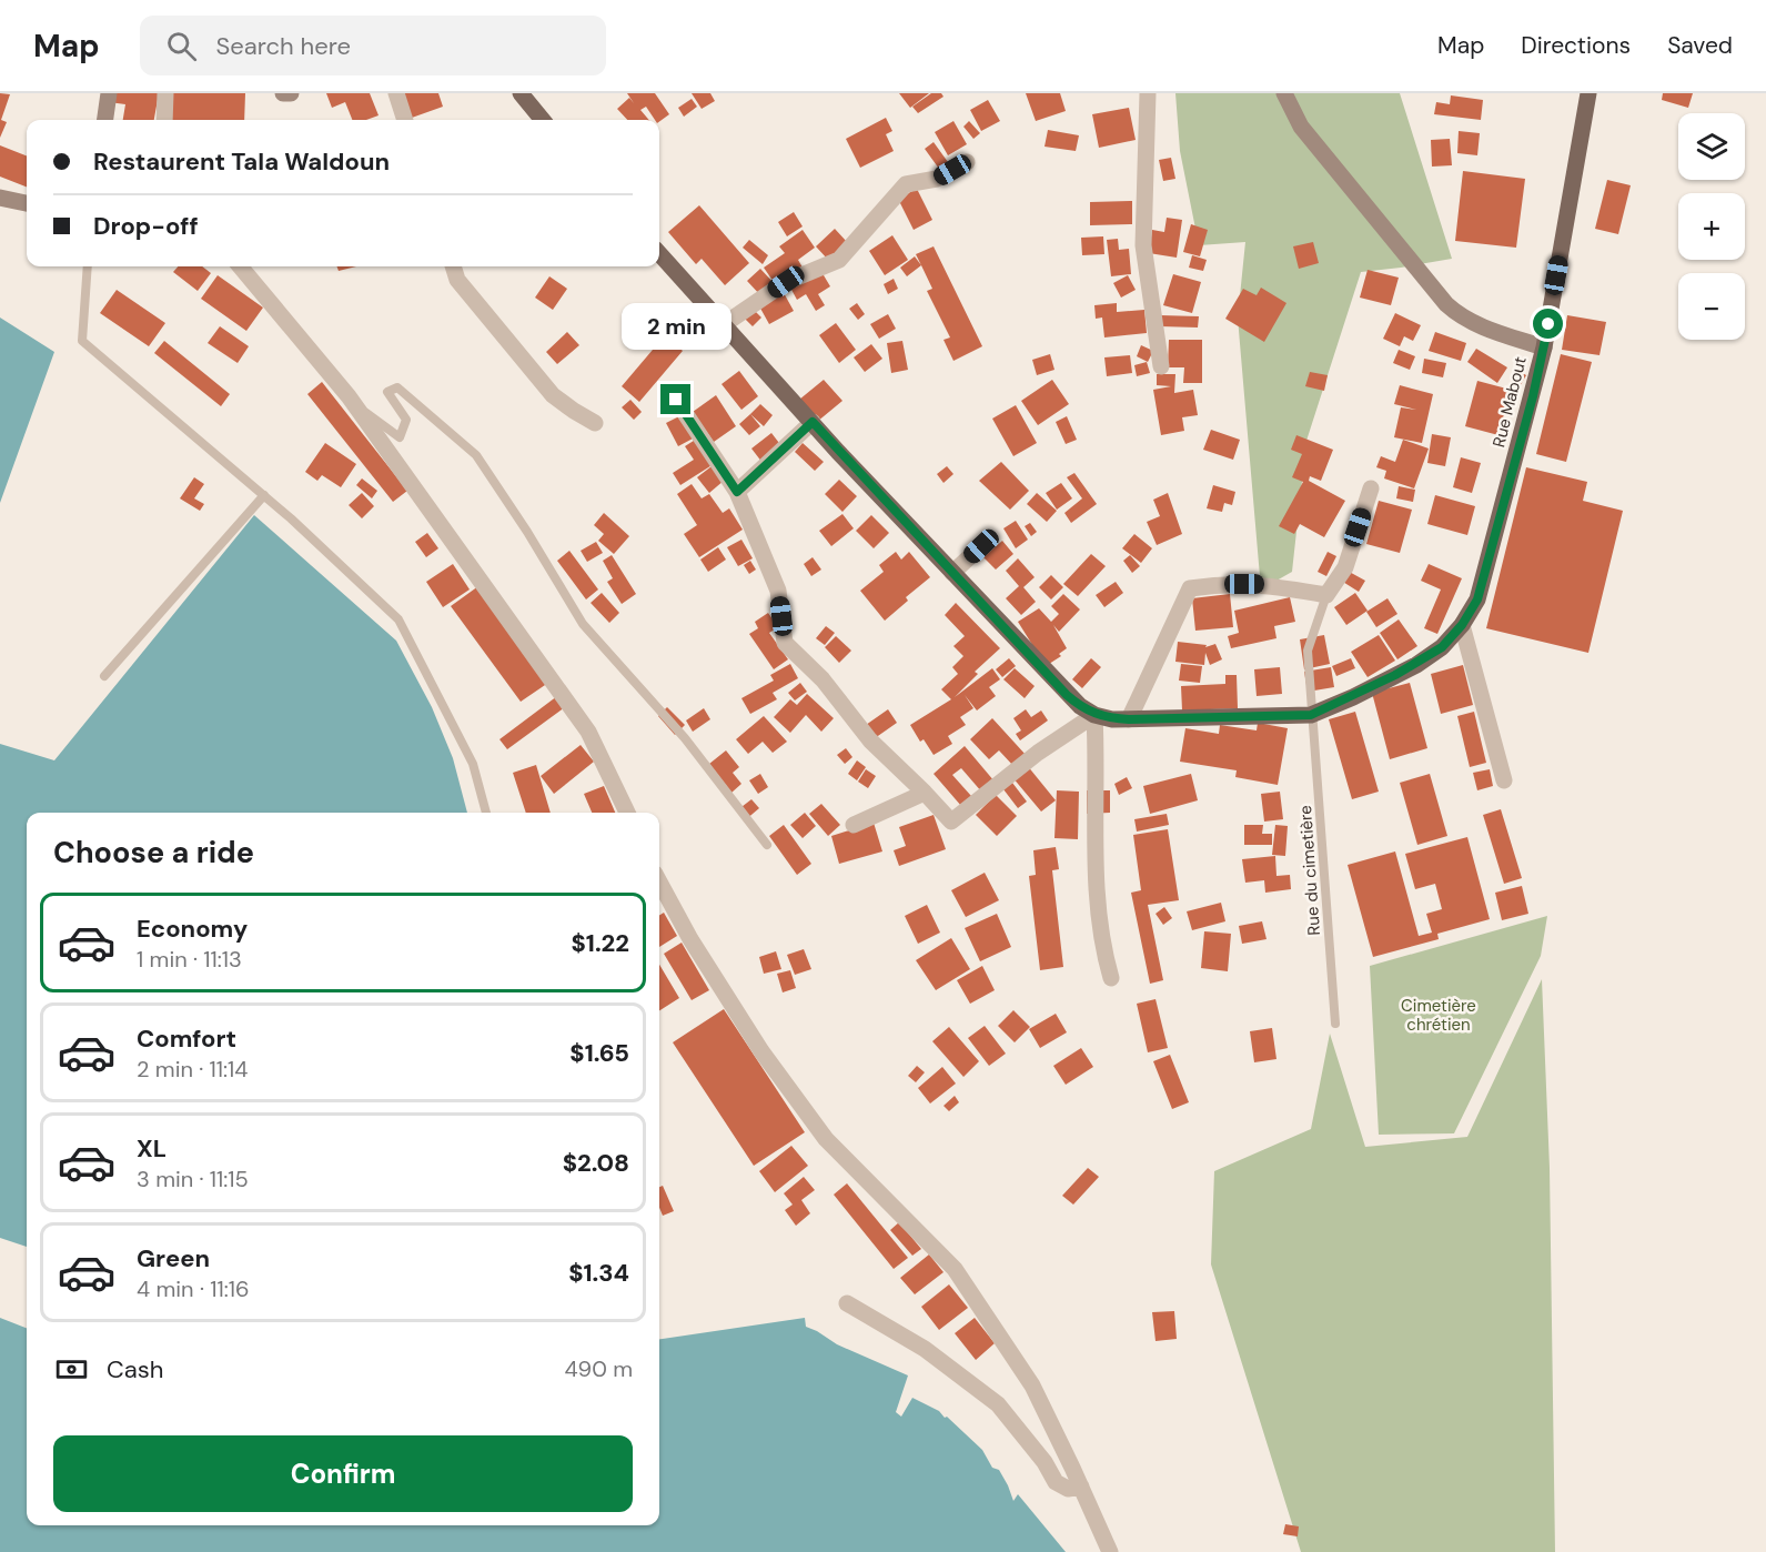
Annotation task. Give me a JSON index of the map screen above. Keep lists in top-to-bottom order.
{
  "streets": {
    "main road": ["Rue Mabout"],
    "lane": ["Rue du cimetière"]
  },
  "crossings": [
    ["Rue Mabout", "Rue du cimetière"]
  ],
  "parks": ["Cimetière chrétien"],
  "page": {
    "header": "Map",
    "search": "Search here",
    "nav": ["Map", "Directions", "Saved"],
    "map_buttons": ["+", "−"],
    "banner": ["Restaurent Tala Waldoun", "Drop-off"],
    "bubble": "2 min",
    "heading": "Choose a ride",
    "list": [
      {
        "name": "Economy",
        "note": "1 min · 11:13",
        "value": "$1.22"
      },
      {
        "name": "Comfort",
        "note": "2 min · 11:14",
        "value": "$1.65"
      },
      {
        "name": "XL",
        "note": "3 min · 11:15",
        "value": "$2.08"
      },
      {
        "name": "Green",
        "note": "4 min · 11:16",
        "value": "$1.34"
      }
    ],
    "pay": ["Cash", "490 m"],
    "buttons": "Confirm"
  }
}
